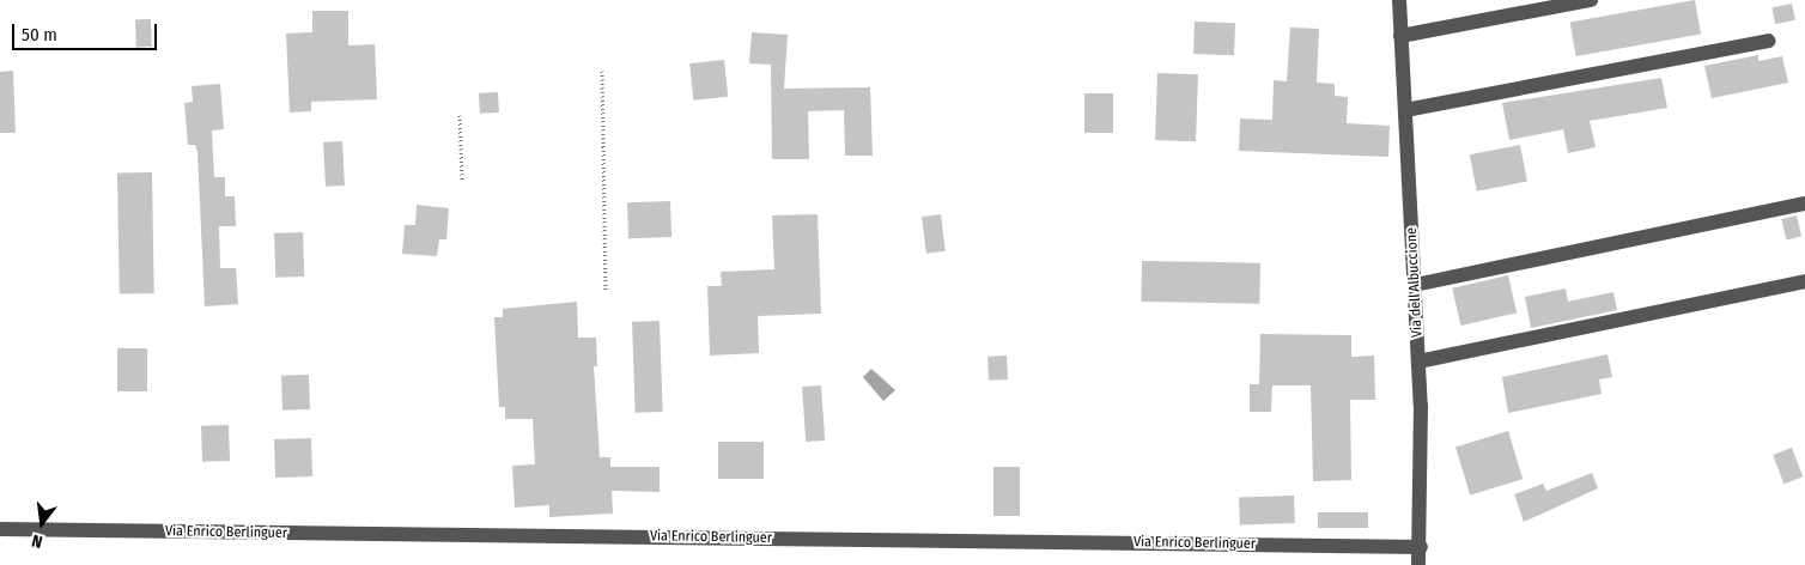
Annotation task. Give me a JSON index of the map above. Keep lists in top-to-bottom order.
{
  "streets": {
    "street": ["Via dell'Albuccione", "Via Enrico Berlinguer"]
  },
  "crossings": [
    ["Via dell'Albuccione", "Via Enrico Berlinguer"]
  ],
  "scale_bar": "50 m",
  "north": "bottom"
}
